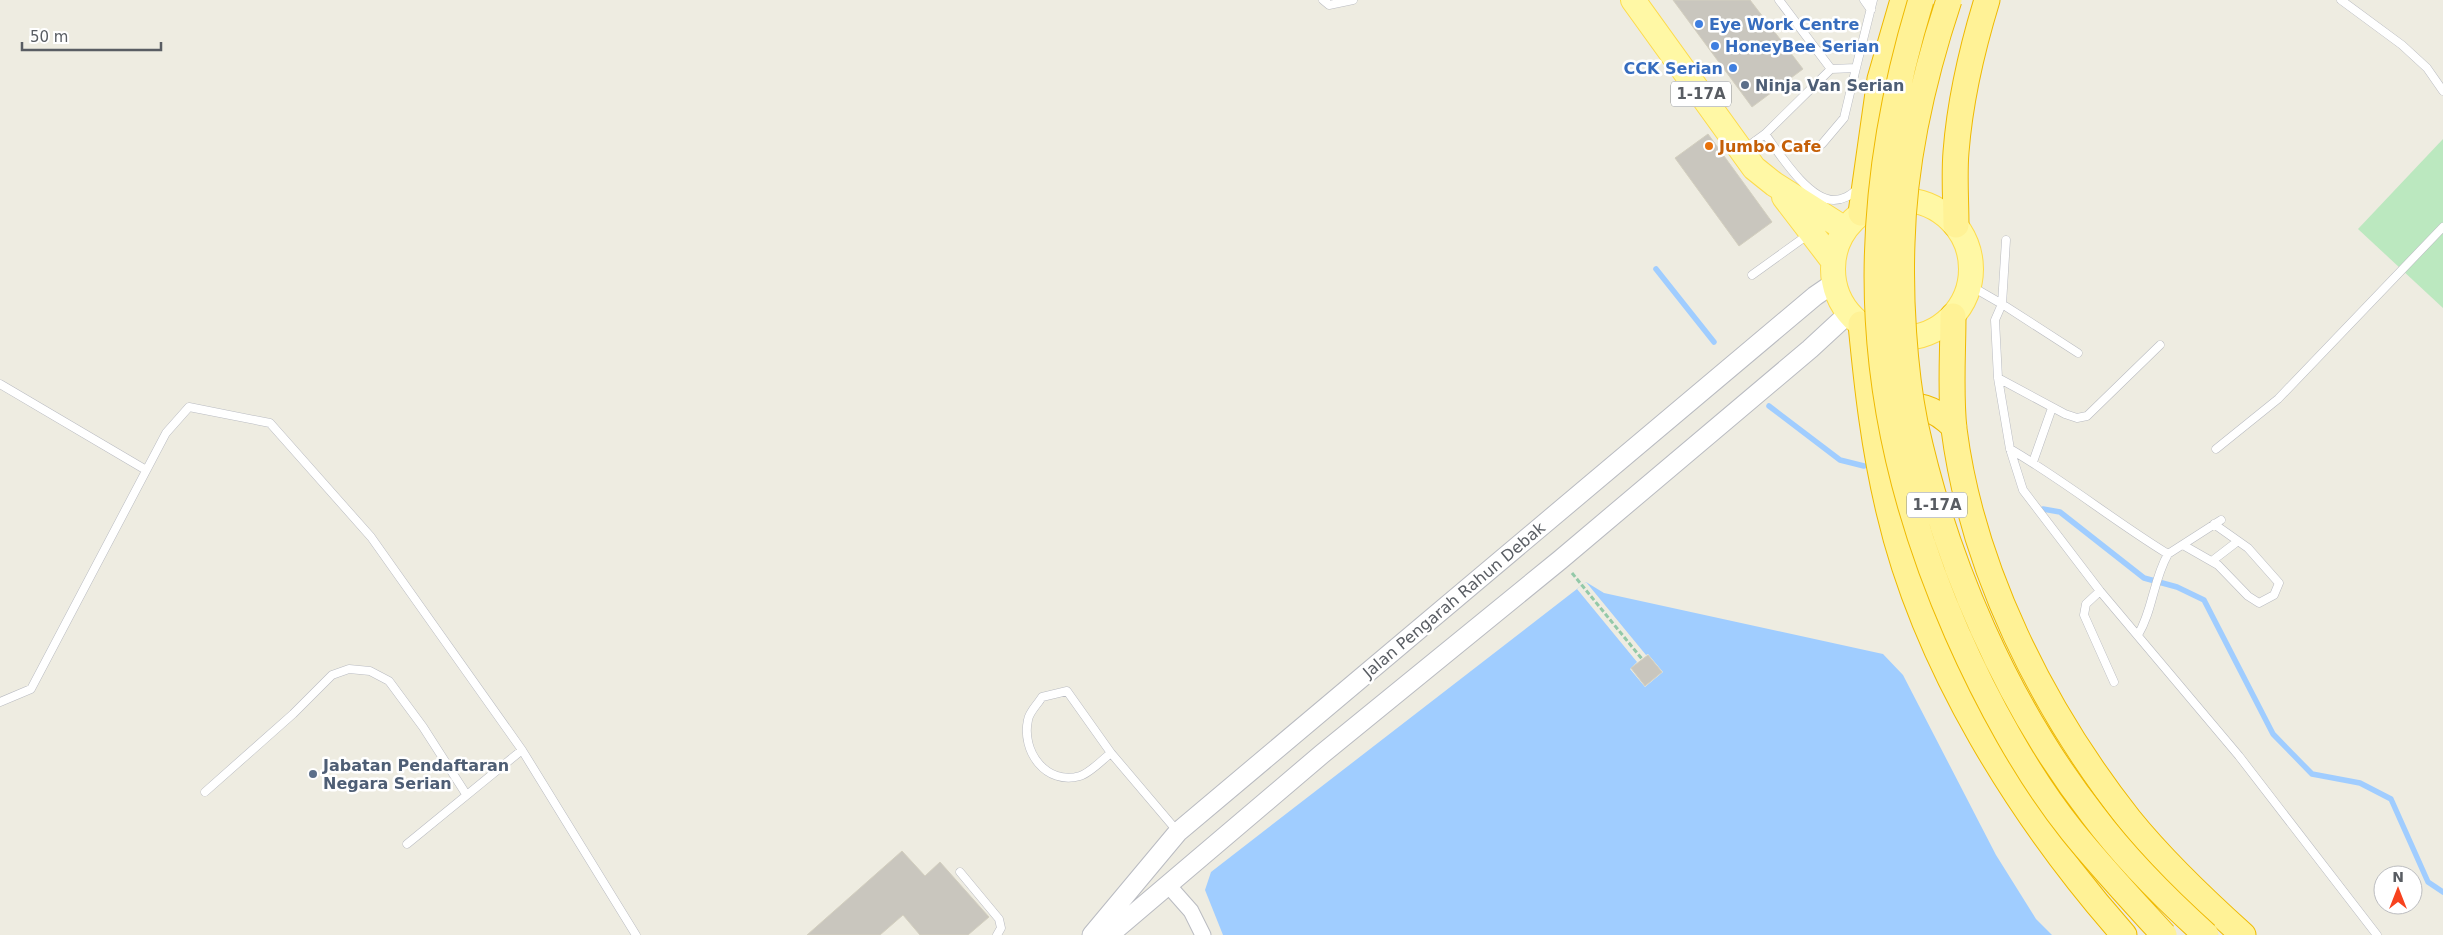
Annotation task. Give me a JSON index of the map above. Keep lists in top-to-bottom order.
{
  "streets": {
    "highway": ["1-17A"],
    "street": ["Jalan Pengarah Rahun Debak"]
  },
  "crossings": [
    ["1-17A", "Jalan Pengarah Rahun Debak"]
  ],
  "places": [
    "Eye Work Centre",
    "HoneyBee Serian",
    "CCK Serian",
    "Ninja Van Serian",
    "Jumbo Cafe",
    "Jabatan Pendaftaran Negara Serian"
  ],
  "scale_bar": "50 m",
  "north": "top"
}
